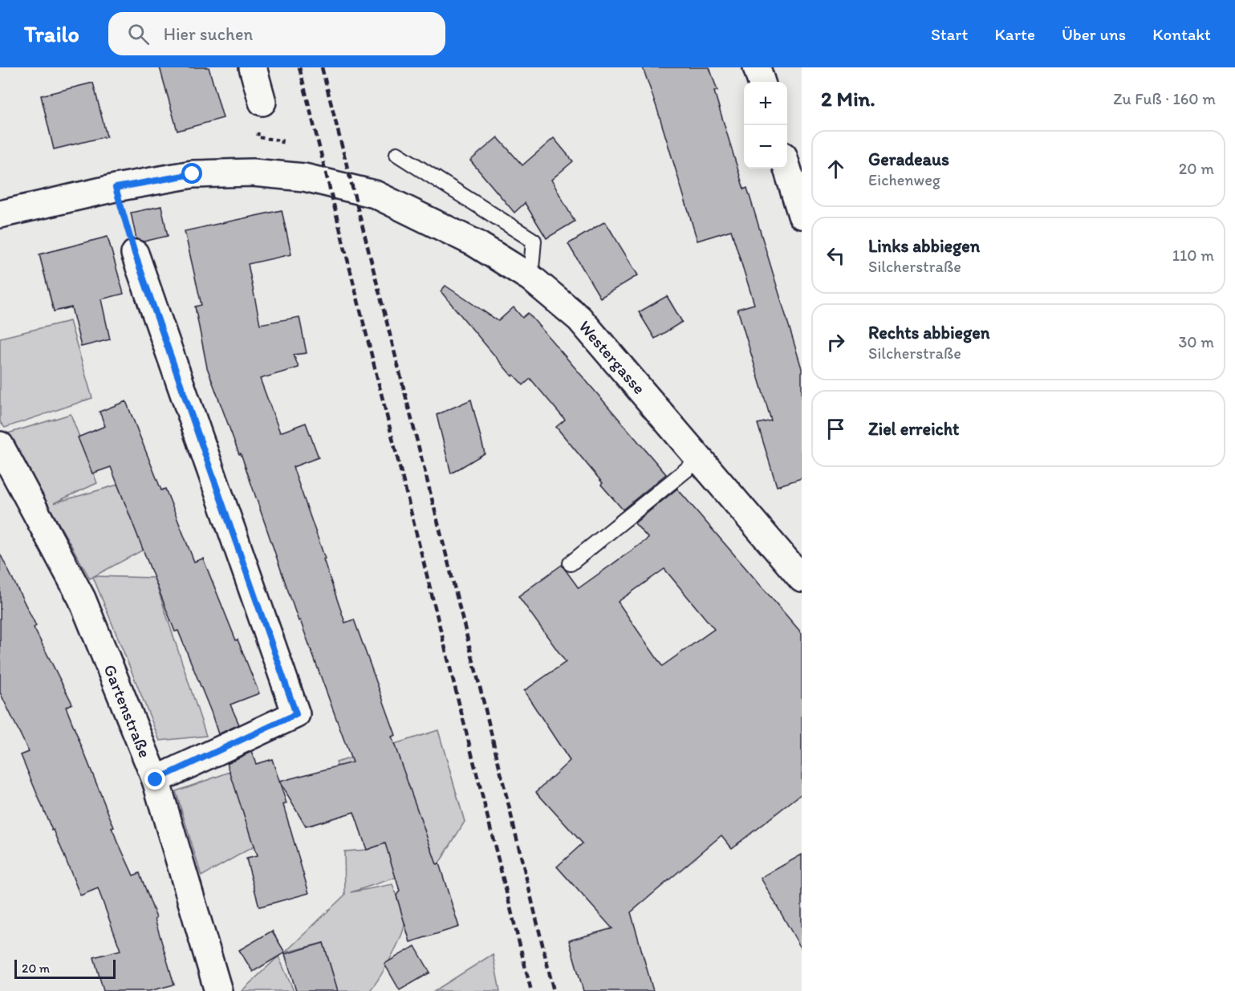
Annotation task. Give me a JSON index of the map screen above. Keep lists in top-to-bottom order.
{
  "streets": {
    "street": ["Westergasse", "Gartenstraße"]
  },
  "scale_bar": "20 m",
  "page": {
    "header": "Trailo",
    "search": "Hier suchen",
    "nav": [
      "Start",
      "Karte",
      "Über uns",
      "Kontakt"
    ],
    "heading": ["2 Min.", "Zu Fuß · 160 m"],
    "map_buttons": ["+", "−"],
    "list": [
      ["Geradeaus", "Eichenweg", "20 m"],
      ["Links abbiegen", "Silcherstraße", "110 m"],
      ["Rechts abbiegen", "Silcherstraße", "30 m"],
      "Ziel erreicht"
    ],
    "scale": "20 m"
  }
}
